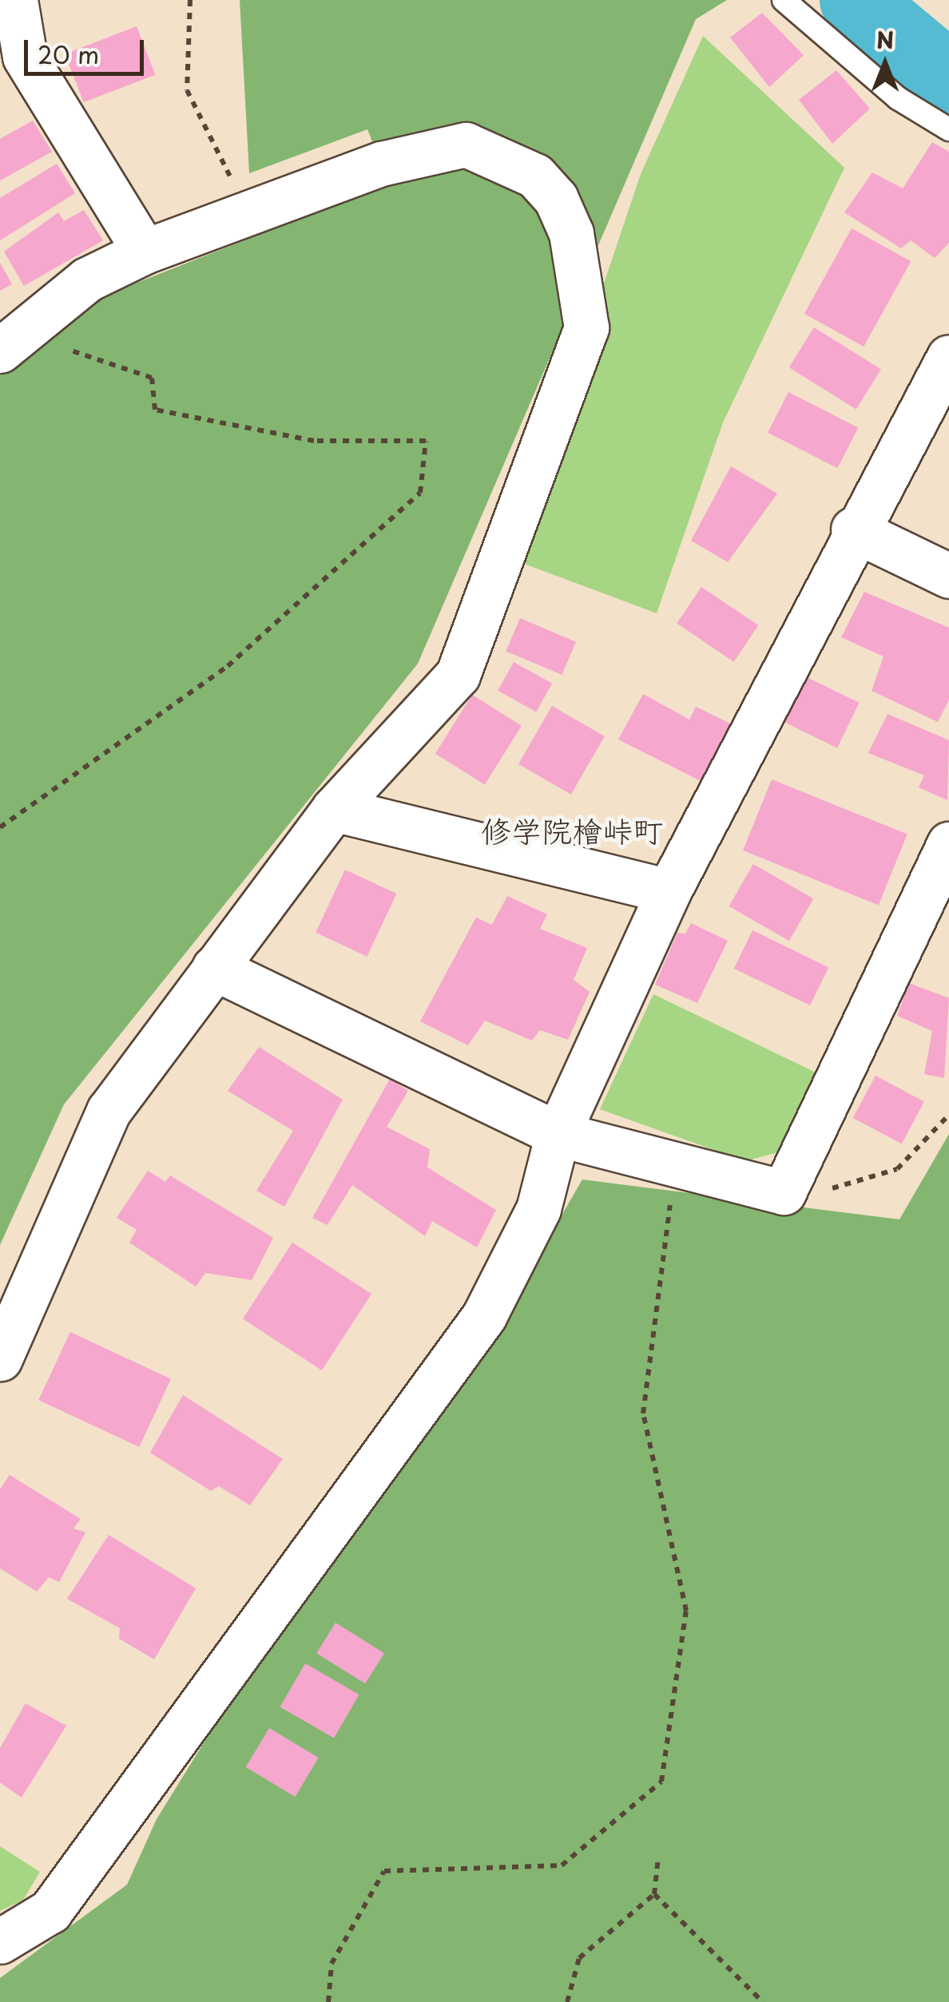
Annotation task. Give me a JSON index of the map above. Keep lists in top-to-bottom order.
{
  "districts": ["修学院檜峠町"],
  "scale_bar": "20 m",
  "north": "top"
}
